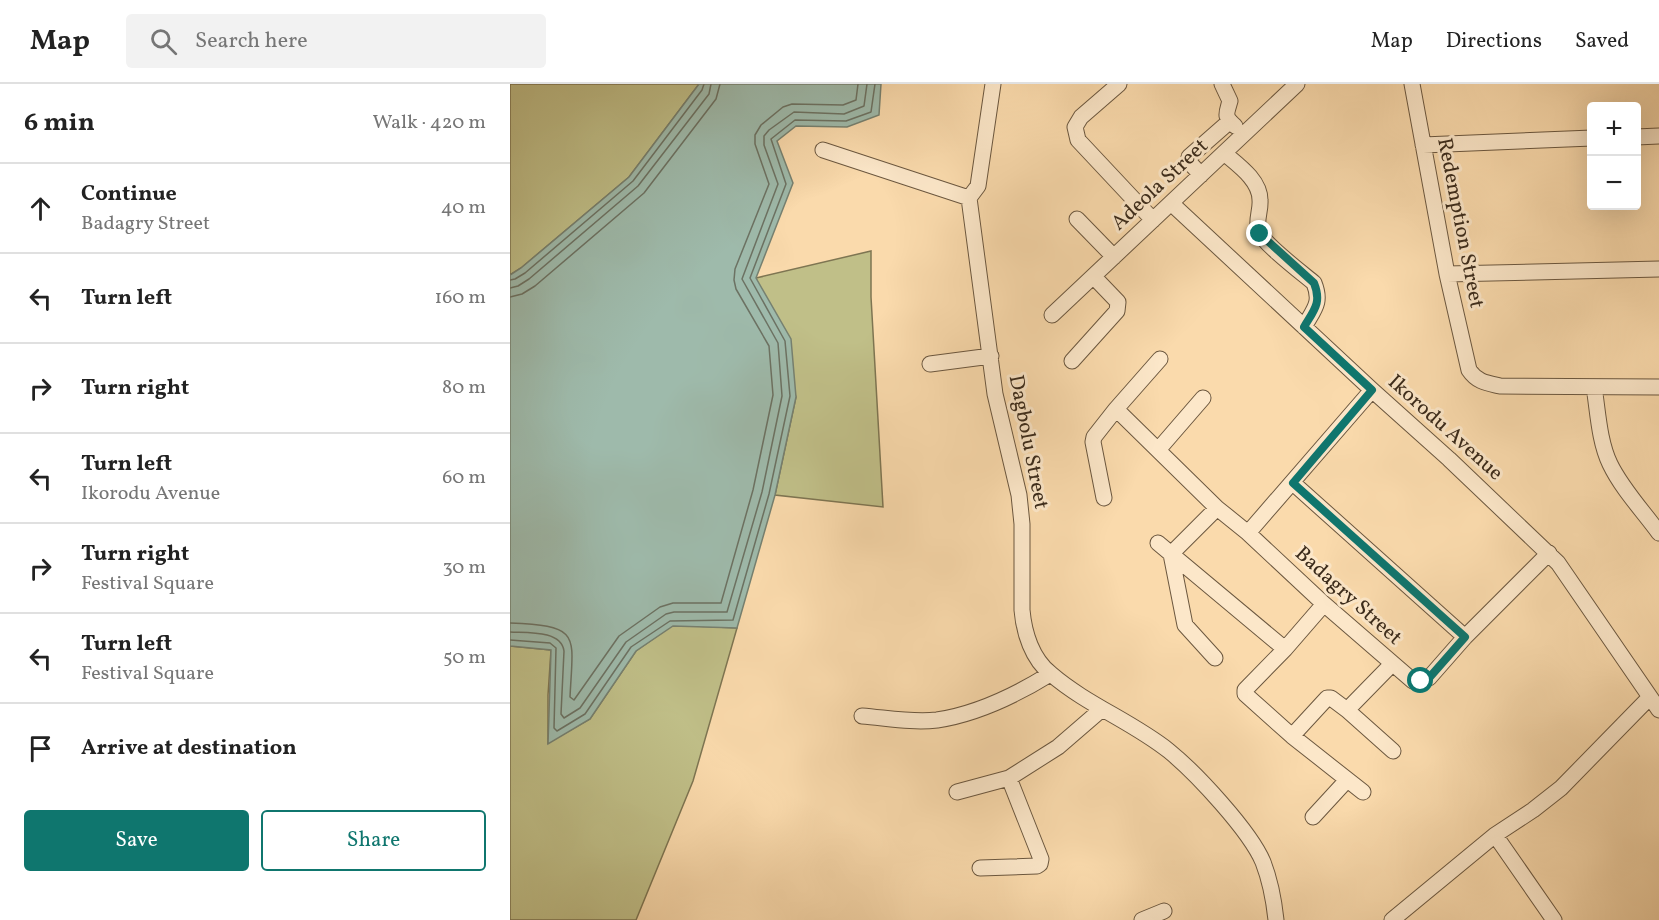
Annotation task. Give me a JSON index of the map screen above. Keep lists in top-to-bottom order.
{
  "streets": {
    "street": [
      "Adeola Street",
      "Redemption Street",
      "Ikorodu Avenue",
      "Dagbolu Street",
      "Badagry Street"
    ]
  },
  "crossings": [
    ["Adeola Street", "Ikorodu Avenue"],
    ["Ikorodu Avenue", "Badagry Street"]
  ],
  "page": {
    "header": "Map",
    "search": "Search here",
    "nav": ["Map", "Directions", "Saved"],
    "heading": ["6 min", "Walk · 420 m"],
    "map_buttons": ["+", "−"],
    "list": [
      ["Continue", "Badagry Street", "40 m"],
      ["Turn left", "160 m"],
      ["Turn right", "80 m"],
      ["Turn left", "Ikorodu Avenue", "60 m"],
      ["Turn right", "Festival Square", "30 m"],
      ["Turn left", "Festival Square", "50 m"],
      "Arrive at destination"
    ],
    "buttons": ["Save", "Share"]
  }
}
